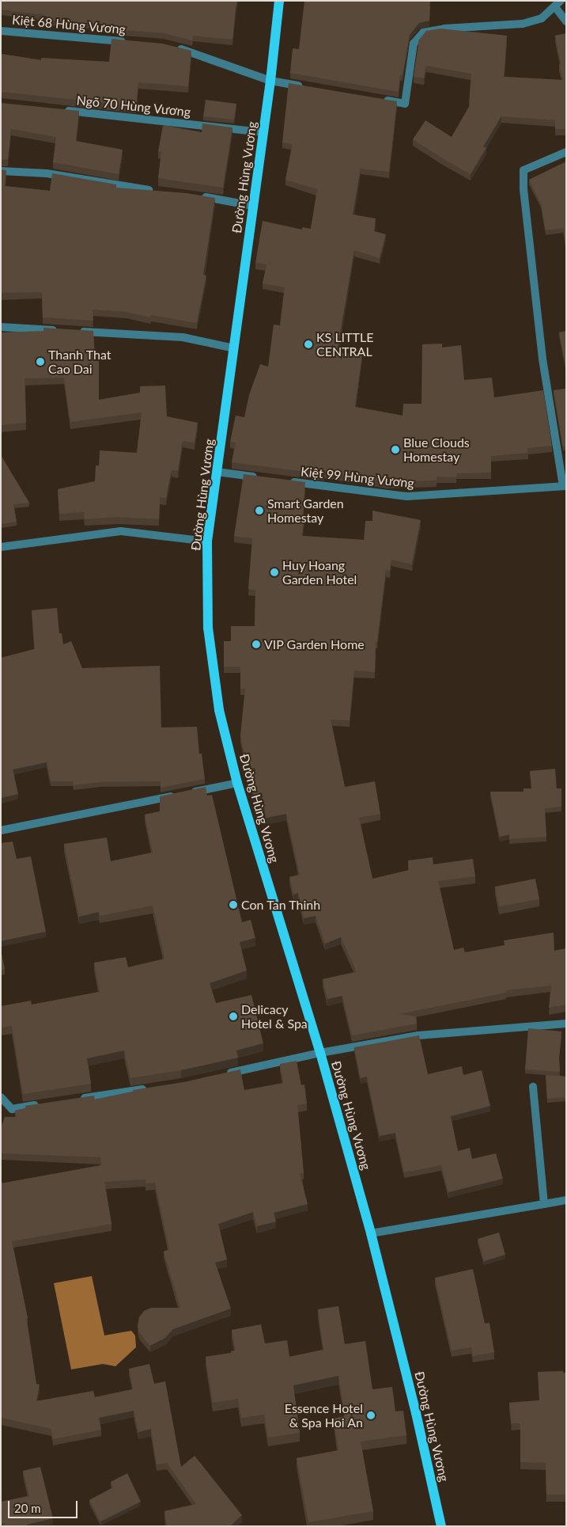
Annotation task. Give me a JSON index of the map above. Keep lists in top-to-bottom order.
{
  "streets": {
    "main road": ["Đường Hùng Vương"],
    "street": ["Kiệt 68 Hùng Vương", "Ngõ 70 Hùng Vương", "Kiệt 99 Hùng Vương"]
  },
  "crossings": [
    ["Ngõ 70 Hùng Vương", "Đường Hùng Vương"]
  ],
  "places": [
    "KS LITTLE CENTRAL",
    "Thanh That Cao Dai",
    "Blue Clouds Homestay",
    "Smart Garden Homestay",
    "Huy Hoang Garden Hotel",
    "VIP Garden Home",
    "Con Tan Thinh",
    "Delicacy Hotel & Spa",
    "Essence Hotel & Spa Hoi An"
  ],
  "scale_bar": "20 m"
}
